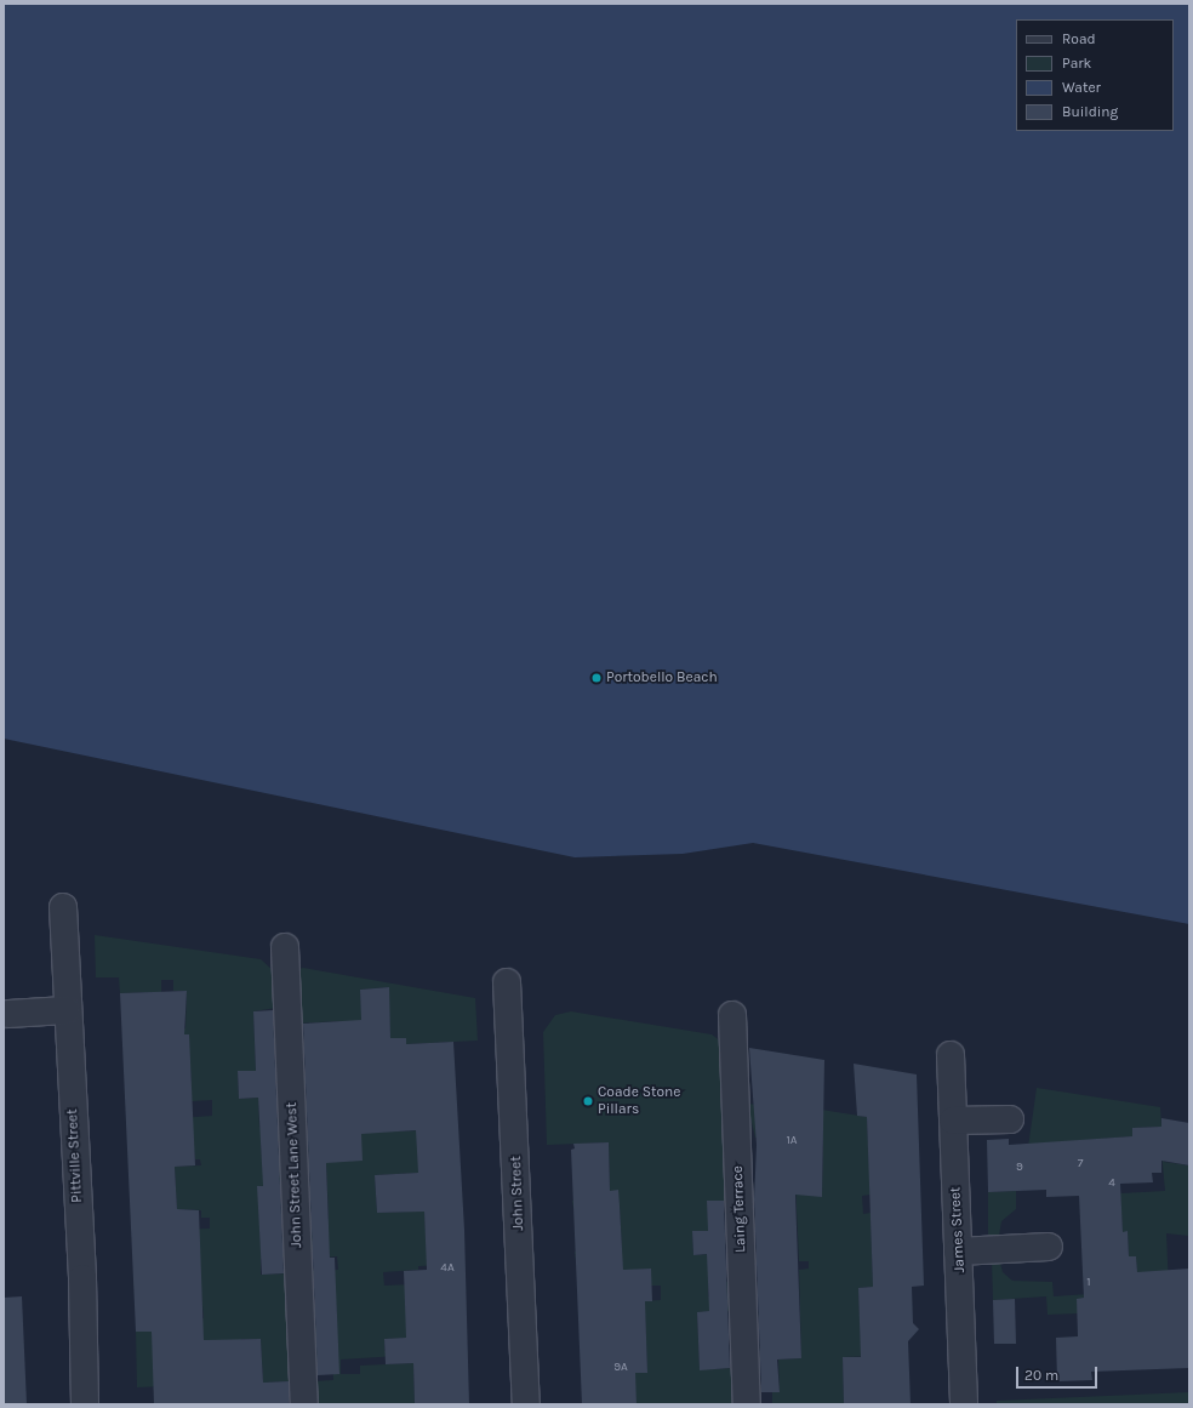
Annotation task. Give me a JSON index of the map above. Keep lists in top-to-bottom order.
{
  "streets": {
    "street": [
      "Pittville Street",
      "John Street Lane West",
      "John Street",
      "Laing Terrace",
      "James Street"
    ]
  },
  "places": ["Portobello Beach", "Coade Stone Pillars"],
  "house_numbers": [
    "1A",
    "7",
    "9",
    "4",
    "4A",
    "1",
    "9A"
  ],
  "legend": [
    "Road",
    "Park",
    "Water",
    "Building"
  ],
  "scale_bar": "20 m"
}
